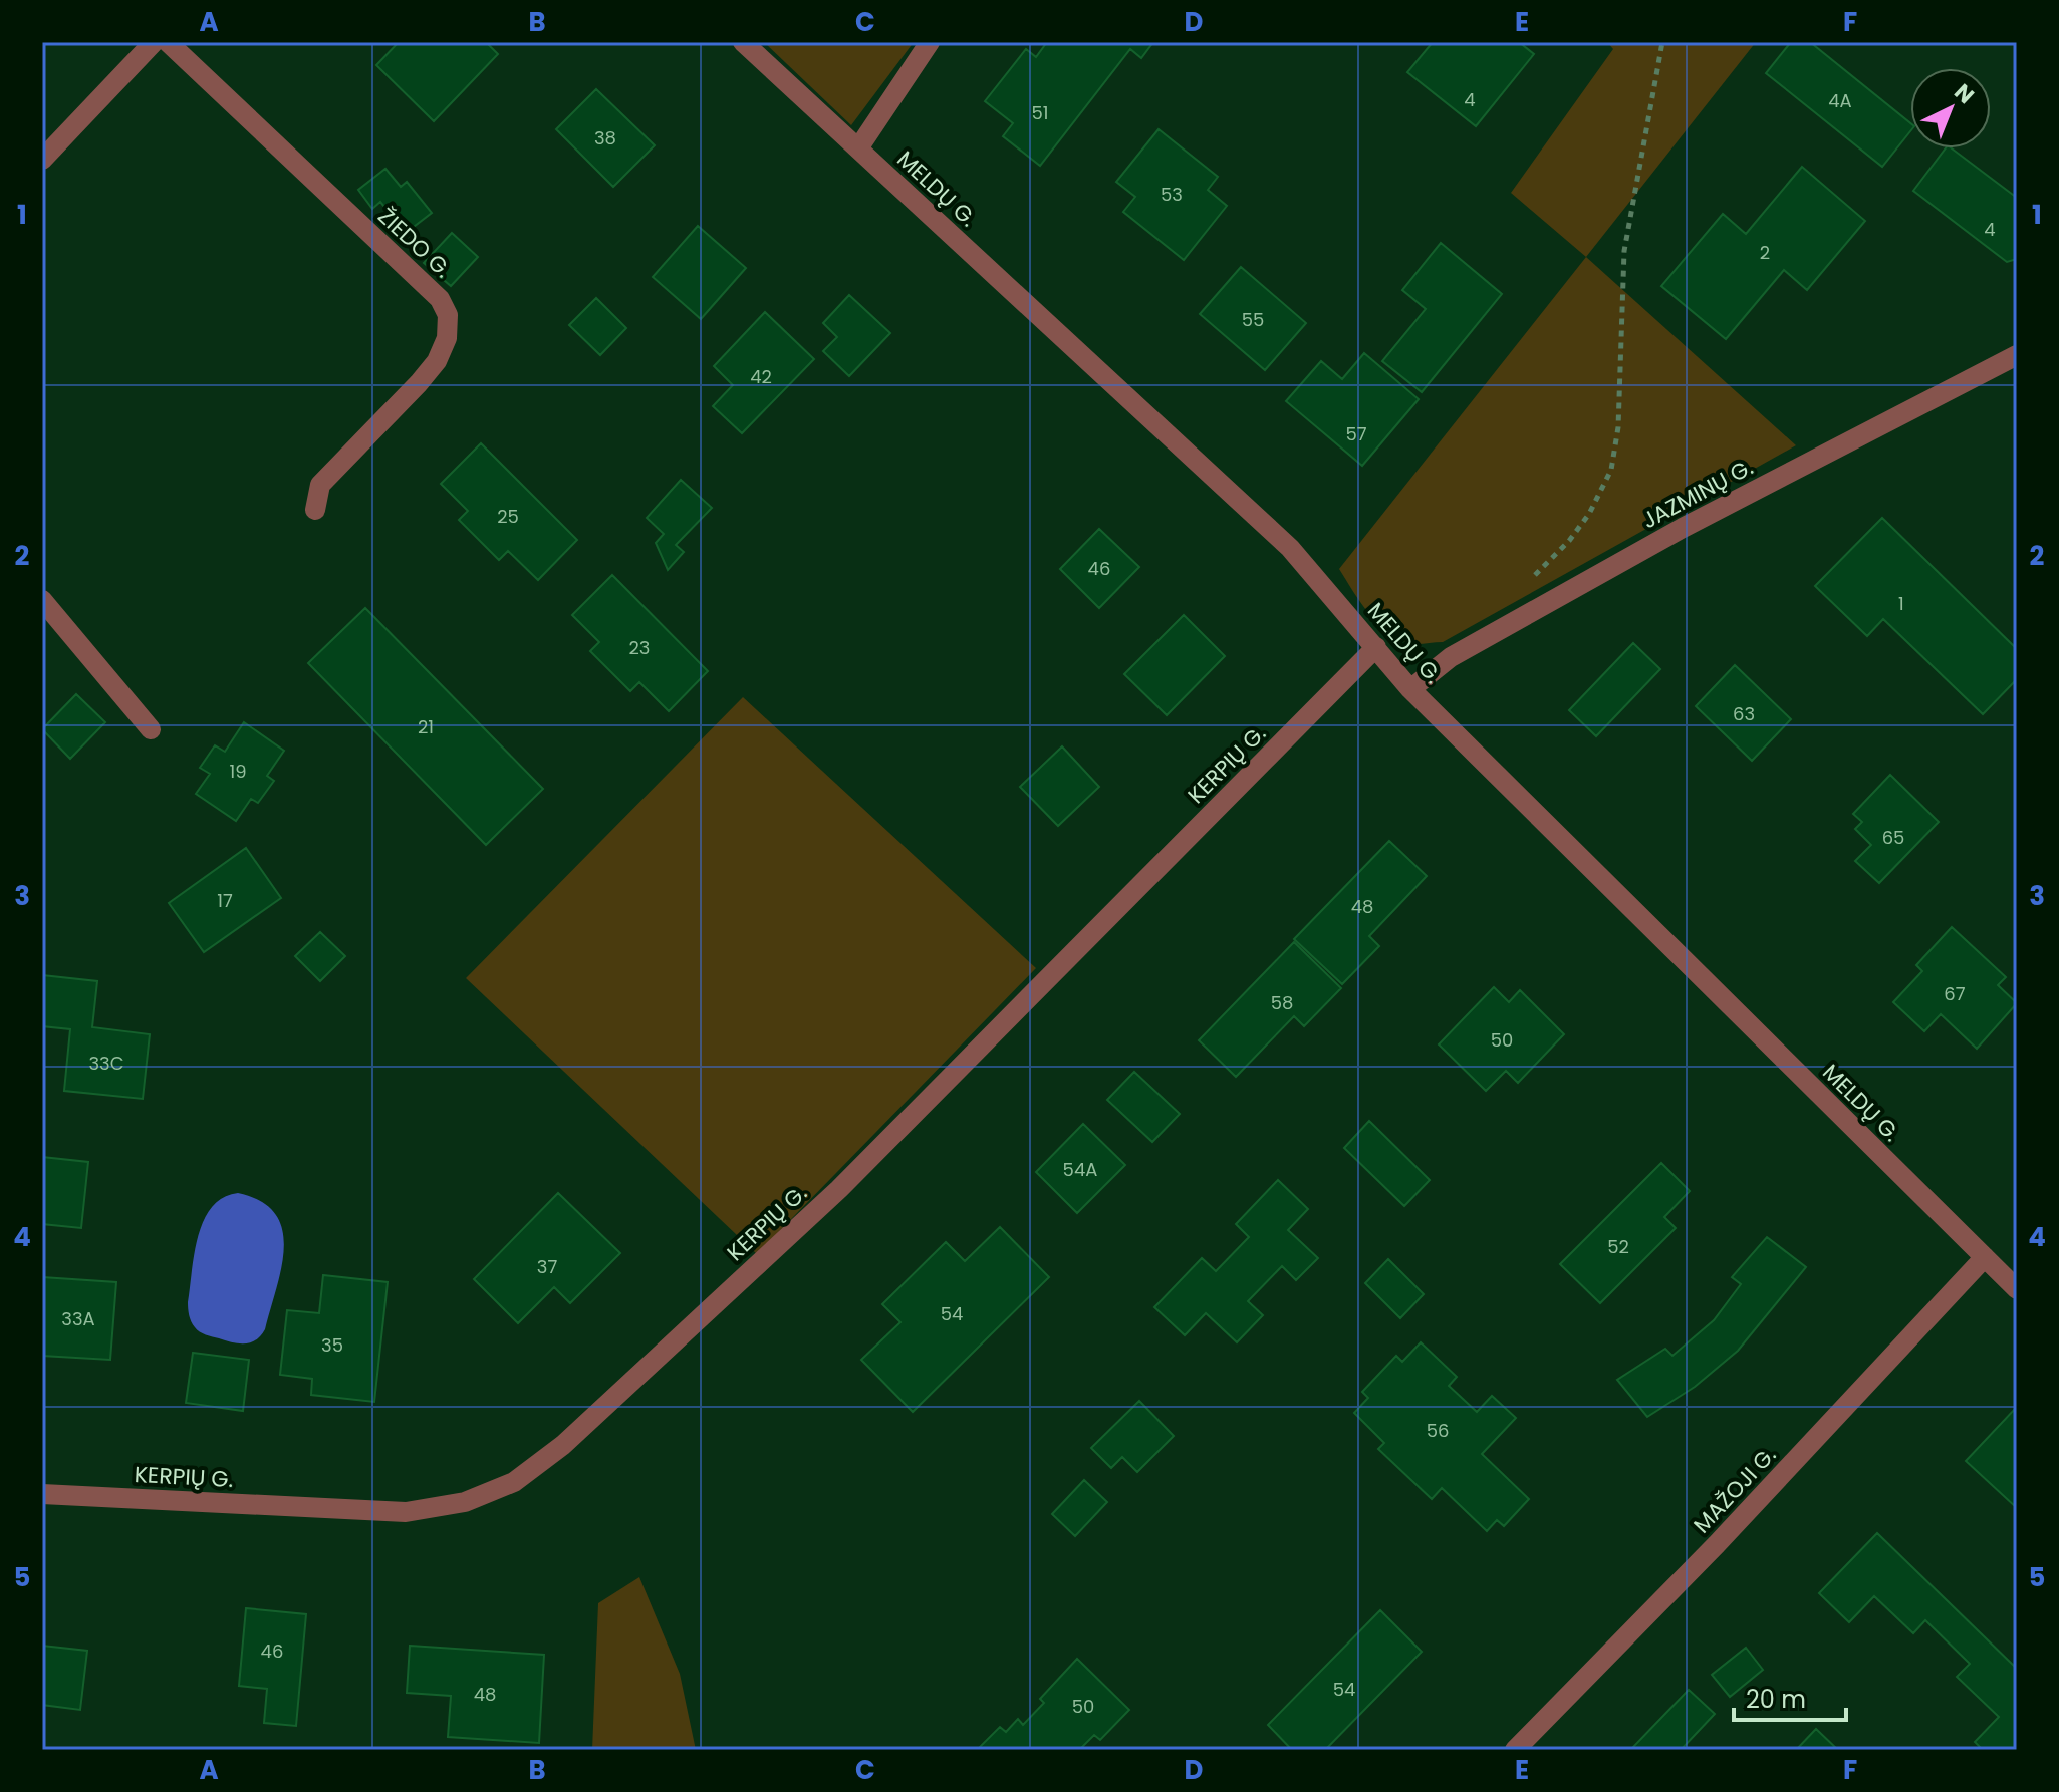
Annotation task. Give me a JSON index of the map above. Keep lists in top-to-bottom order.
{
  "streets": {
    "street": [
      "MELDŲ G.",
      "ŽIEDO G.",
      "JAZMINŲ G.",
      "KERPIŲ G.",
      "MAŽOJI G."
    ]
  },
  "crossings": [
    ["MELDŲ G.", "JAZMINŲ G."],
    ["MELDŲ G.", "KERPIŲ G."],
    ["MELDŲ G.", "MAŽOJI G."]
  ],
  "house_numbers": [
    "4",
    "4A",
    "51",
    "38",
    "53",
    "4",
    "2",
    "55",
    "42",
    "57",
    "25",
    "46",
    "1",
    "23",
    "63",
    "21",
    "19",
    "65",
    "17",
    "48",
    "67",
    "58",
    "50",
    "33C",
    "54A",
    "52",
    "37",
    "54",
    "33A",
    "35",
    "56",
    "46",
    "54",
    "48",
    "50"
  ],
  "scale_bar": "20 m",
  "north": "top right",
  "grid": {
    "columns": [
      "A",
      "B",
      "C",
      "D",
      "E",
      "F"
    ],
    "rows": [
      "1",
      "2",
      "3",
      "4",
      "5"
    ]
  }
}
